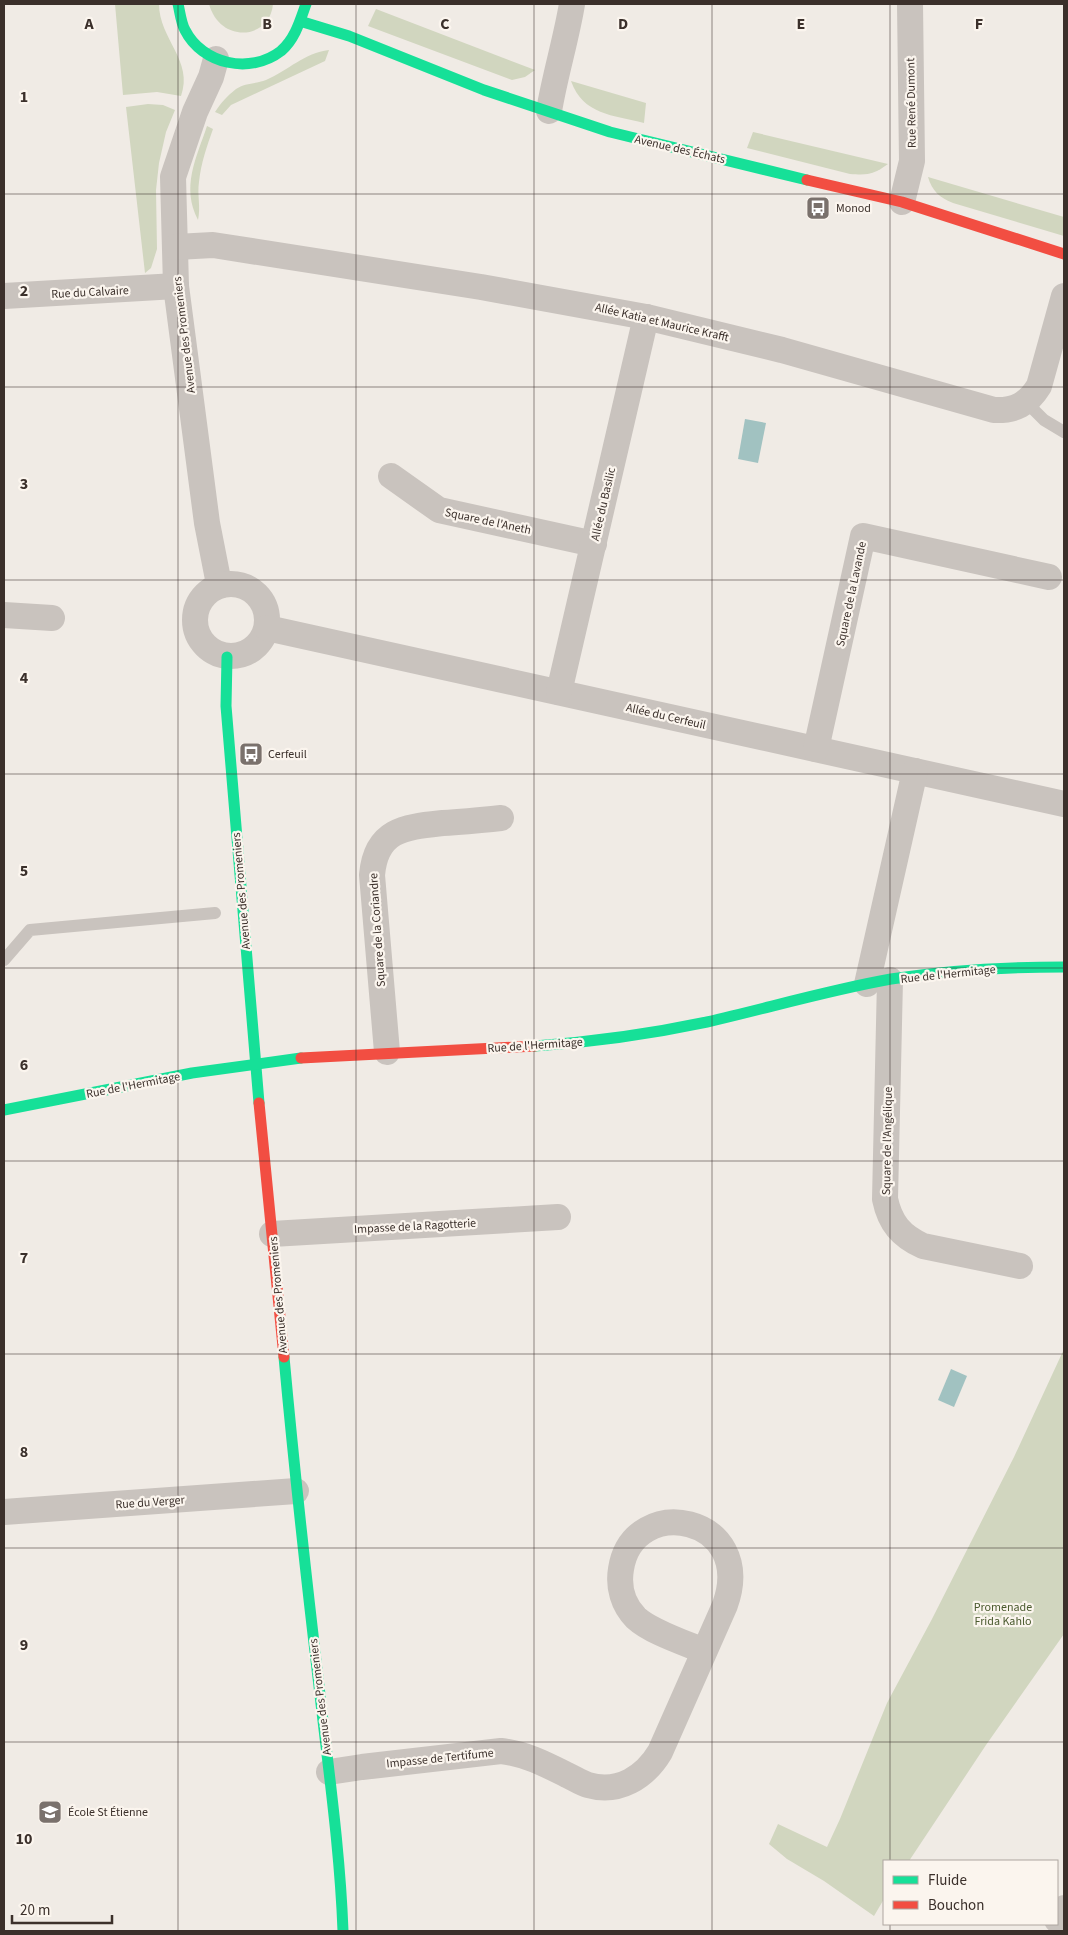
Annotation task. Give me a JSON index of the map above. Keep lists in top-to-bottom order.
{
  "streets": {
    "street": [
      "Rue René Dumont",
      "Avenue des Échats",
      "Rue du Calvaire",
      "Allée Katia et Maurice Krafft",
      "Avenue des Promeniers",
      "Allée du Basilic",
      "Square de l'Aneth",
      "Square de la Lavande",
      "Allée du Cerfeuil",
      "Square de la Coriandre",
      "Rue de l'Hermitage",
      "Square de l'Angélique",
      "Impasse de la Ragotterie",
      "Rue du Verger",
      "Impasse de Tertifume"
    ]
  },
  "crossings": [
    ["Rue René Dumont", "Avenue des Échats"],
    ["Rue du Calvaire", "Avenue des Promeniers"],
    ["Allée Katia et Maurice Krafft", "Avenue des Promeniers"],
    ["Allée Katia et Maurice Krafft", "Allée du Basilic"],
    ["Avenue des Promeniers", "Allée du Cerfeuil"],
    ["Avenue des Promeniers", "Rue de l'Hermitage"],
    ["Avenue des Promeniers", "Impasse de la Ragotterie"],
    ["Avenue des Promeniers", "Rue du Verger"],
    ["Avenue des Promeniers", "Impasse de Tertifume"],
    ["Allée du Basilic", "Square de l'Aneth"],
    ["Allée du Basilic", "Allée du Cerfeuil"],
    ["Square de la Lavande", "Allée du Cerfeuil"],
    ["Allée du Cerfeuil", "Square de l'Angélique"],
    ["Square de la Coriandre", "Rue de l'Hermitage"],
    ["Rue de l'Hermitage", "Square de l'Angélique"]
  ],
  "parks": ["Promenade Frida Kahlo"],
  "places": {
    "bus stop": ["Monod", "Cerfeuil"],
    "school or university": ["École St Étienne"]
  },
  "legend": ["Fluide", "Bouchon"],
  "scale_bar": "20 m",
  "grid": {
    "columns": [
      "A",
      "B",
      "C",
      "D",
      "E",
      "F"
    ],
    "rows": [
      "1",
      "2",
      "3",
      "4",
      "5",
      "6",
      "7",
      "8",
      "9",
      "10"
    ]
  }
}
